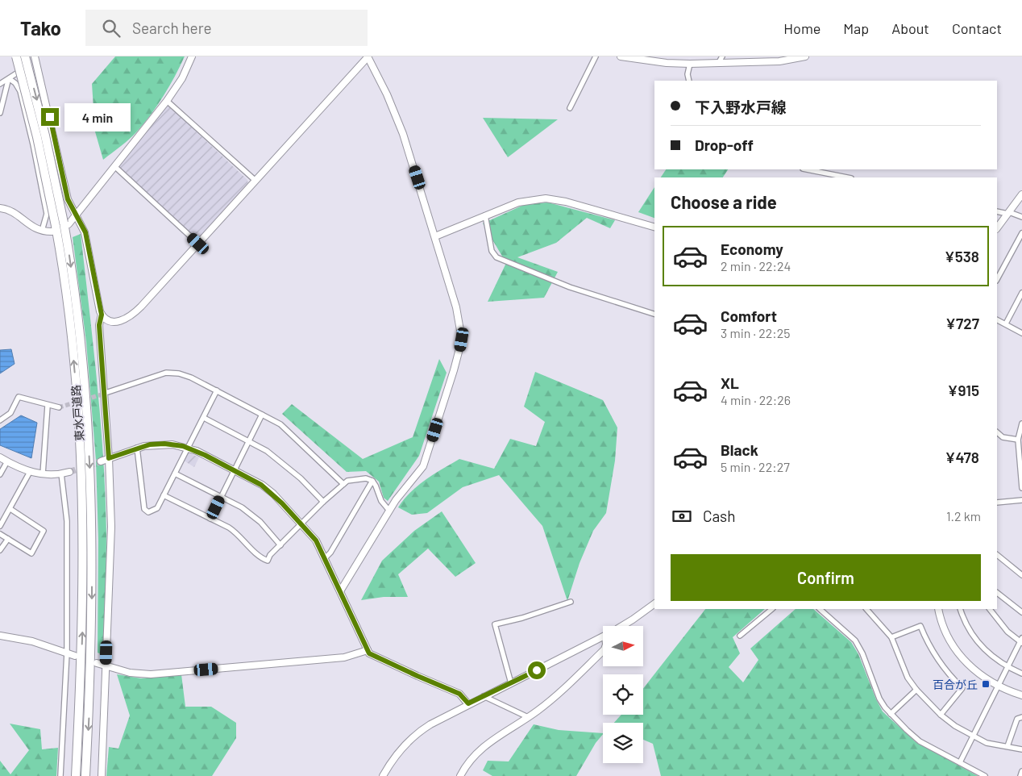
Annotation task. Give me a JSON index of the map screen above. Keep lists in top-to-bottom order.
{
  "streets": {
    "highway": ["東水戸道路"]
  },
  "places": {
    "transit": ["百合が丘"]
  },
  "north": "right",
  "page": {
    "header": "Tako",
    "search": "Search here",
    "nav": [
      "Home",
      "Map",
      "About",
      "Contact"
    ],
    "banner": ["下入野水戸線", "Drop-off"],
    "bubble": "4 min",
    "heading": "Choose a ride",
    "list": [
      {
        "name": "Economy",
        "note": "2 min · 22:24",
        "value": "¥538"
      },
      {
        "name": "Comfort",
        "note": "3 min · 22:25",
        "value": "¥727"
      },
      {
        "name": "XL",
        "note": "4 min · 22:26",
        "value": "¥915"
      },
      {
        "name": "Black",
        "note": "5 min · 22:27",
        "value": "¥478"
      }
    ],
    "pay": ["Cash", "1.2 km"],
    "buttons": "Confirm"
  }
}
